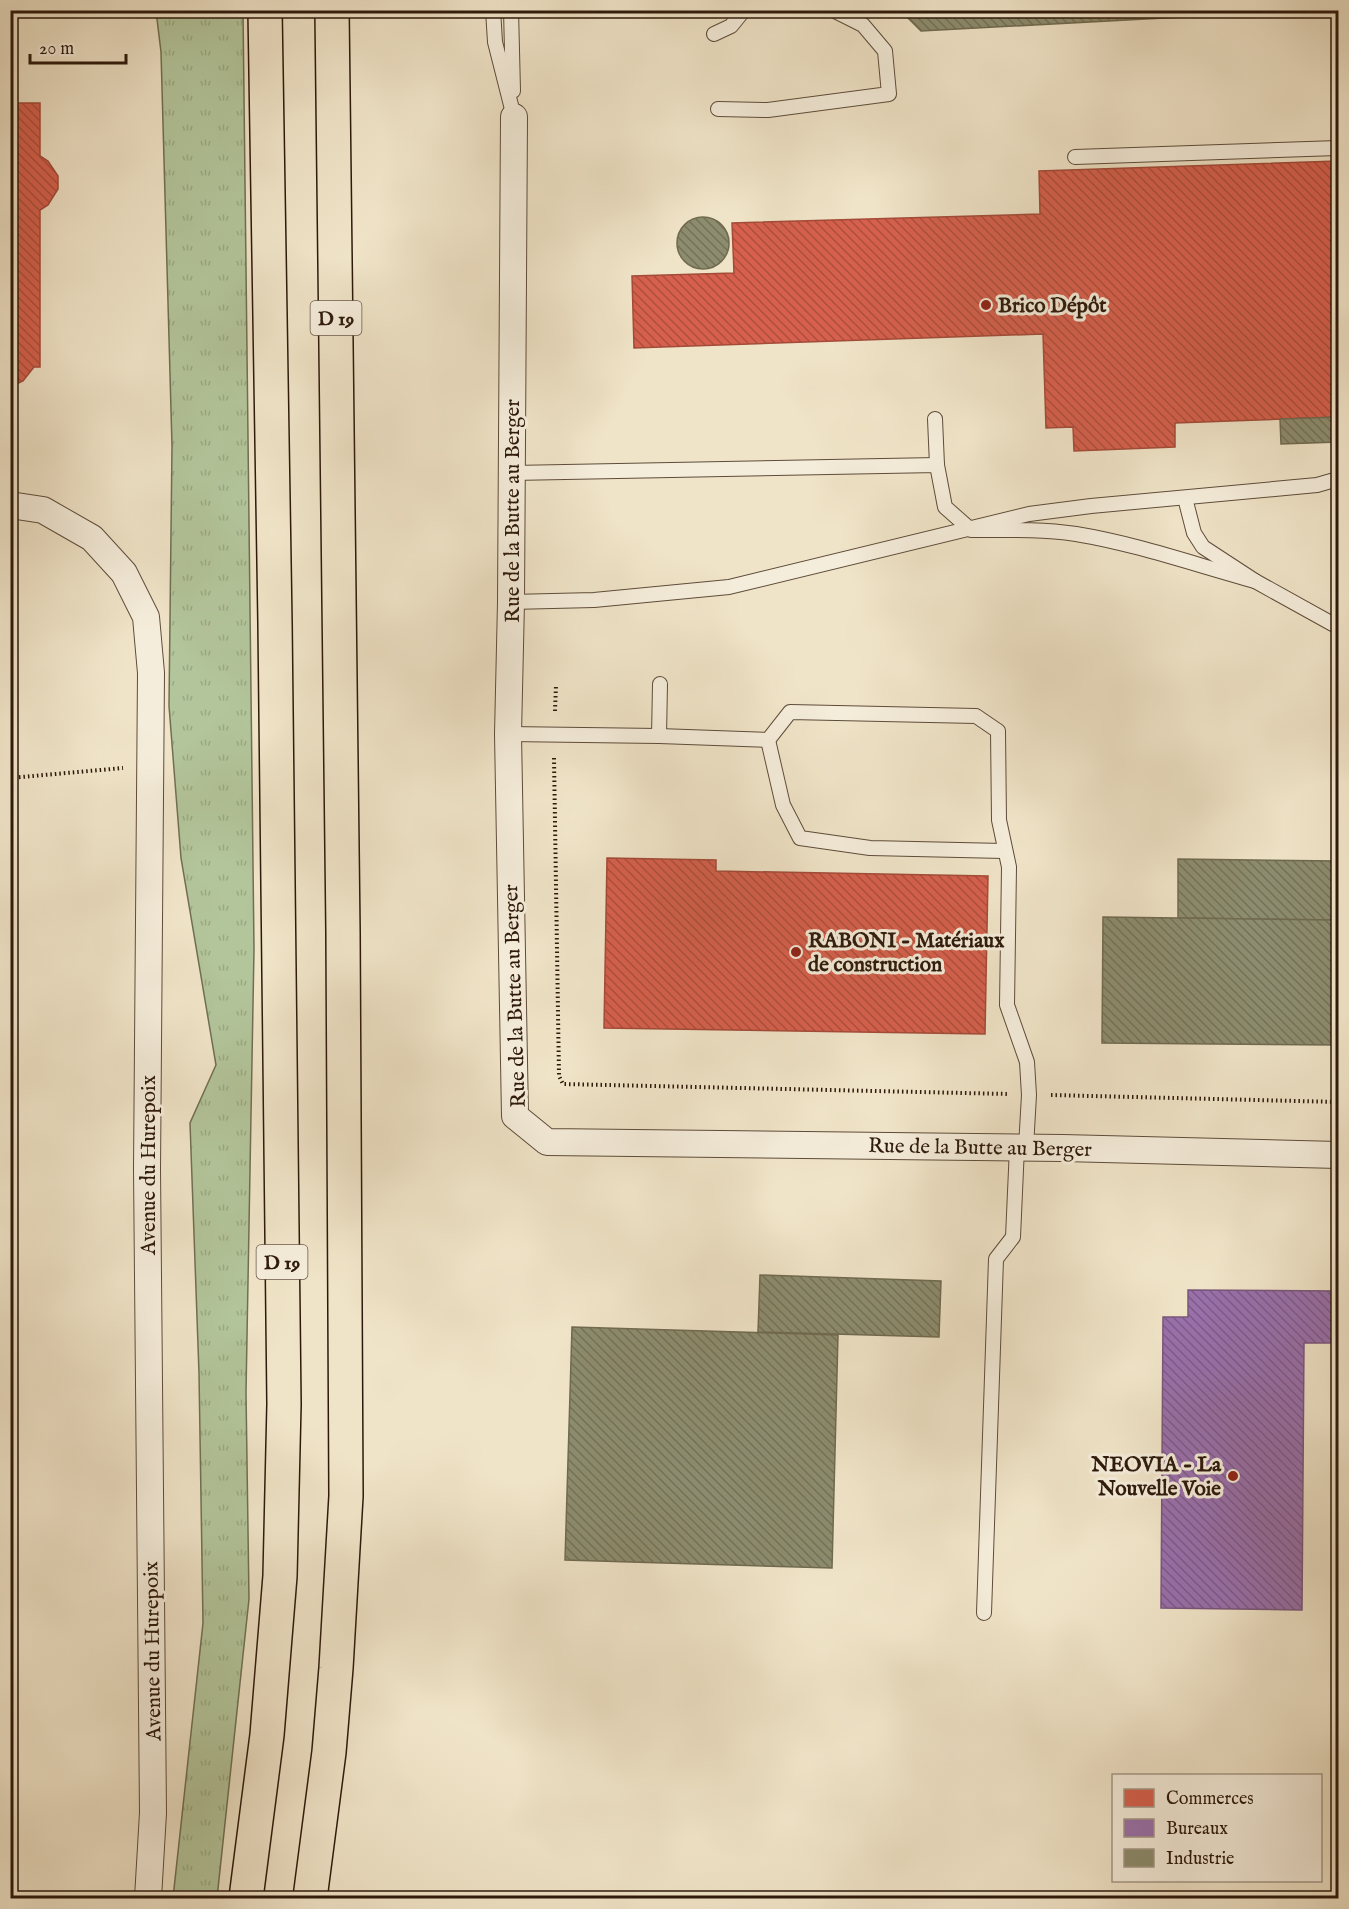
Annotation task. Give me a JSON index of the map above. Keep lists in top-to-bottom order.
{
  "streets": {
    "main road": ["D 19"],
    "street": ["Rue de la Butte au Berger", "Avenue du Hurepoix"]
  },
  "places": ["Brico Dépôt", "RABONI - Matériaux de construction", "NEOVIA - La Nouvelle Voie"],
  "legend": ["Commerces", "Bureaux", "Industrie"],
  "scale_bar": "20 m"
}
